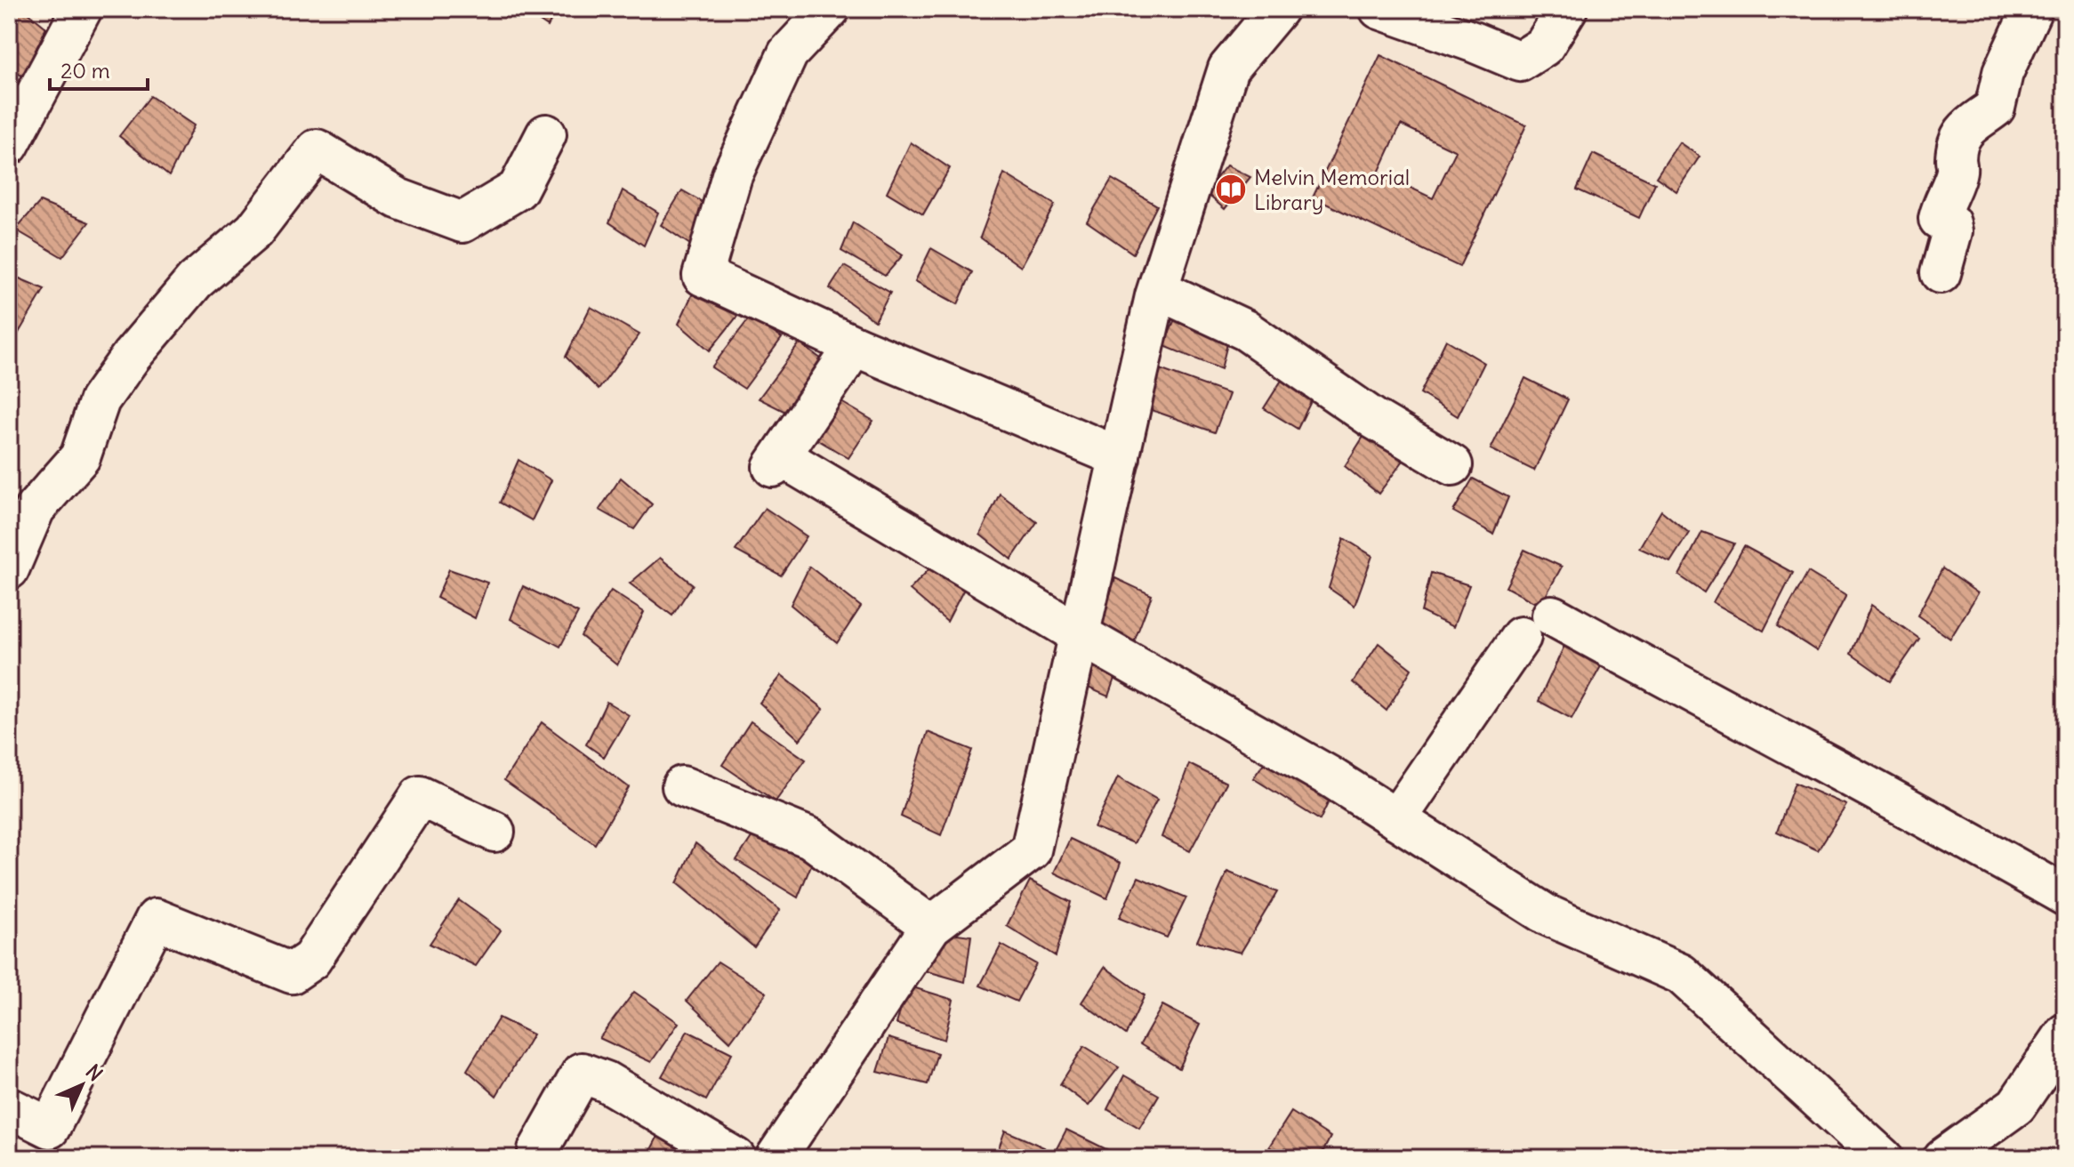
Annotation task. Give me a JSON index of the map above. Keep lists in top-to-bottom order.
{
  "places": {
    "library": ["Melvin Memorial Library"]
  },
  "scale_bar": "20 m",
  "north": "top right"
}
